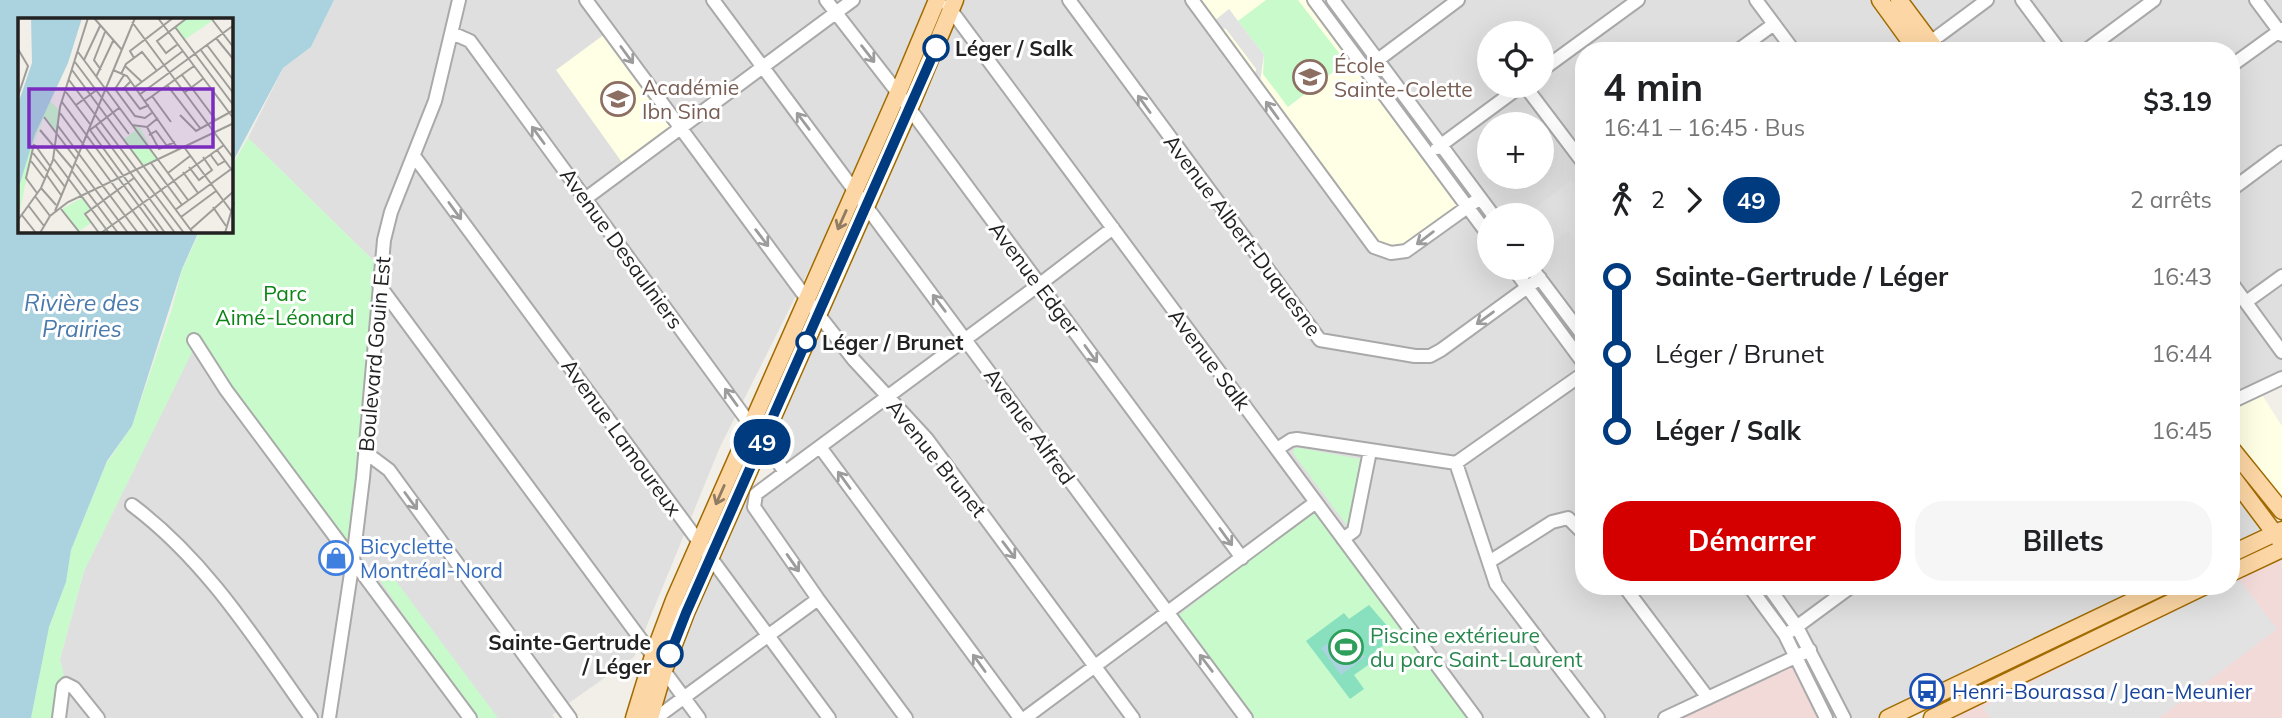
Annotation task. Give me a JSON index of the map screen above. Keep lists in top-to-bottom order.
{
  "streets": {
    "street": [
      "Avenue Albert-Duquesne",
      "Avenue Desaulniers",
      "Avenue Edger",
      "Boulevard Gouin Est",
      "Avenue Salk",
      "Avenue Alfred",
      "Avenue Lamoureux",
      "Avenue Brunet"
    ]
  },
  "crossings": [
    ["Avenue Desaulniers", "Boulevard Gouin Est"],
    ["Boulevard Gouin Est", "Avenue Lamoureux"]
  ],
  "one_way": [
    "Avenue Albert-Duquesne",
    "Avenue Desaulniers",
    "Avenue Edger",
    "Avenue Alfred"
  ],
  "water": ["Rivière des Prairies"],
  "parks": ["Parc Aimé-Léonard"],
  "places": {
    "other": ["Léger / Salk", "Léger / Brunet", "Sainte-Gertrude / Léger"],
    "school or university": ["École Sainte-Colette", "Académie Ibn Sina"],
    "shop": ["Bicyclette Montréal-Nord"],
    "sports": ["Piscine extérieure du parc Saint-Laurent"],
    "bus stop": ["Henri-Bourassa / Jean-Meunier"]
  },
  "lines": ["bus line 49"],
  "page": {
    "on_map": "49",
    "map_buttons": ["+", "−"],
    "heading": ["4 min", "16:41 – 16:45 · Bus", "$3.19"],
    "legs": ["2", "49", "2 arrêts"],
    "list": [
      {
        "name": "Sainte-Gertrude / Léger",
        "value": "16:43"
      },
      {
        "name": "Léger / Brunet",
        "value": "16:44"
      },
      {
        "name": "Léger / Salk",
        "value": "16:45"
      }
    ],
    "buttons": ["Démarrer", "Billets"]
  }
}
